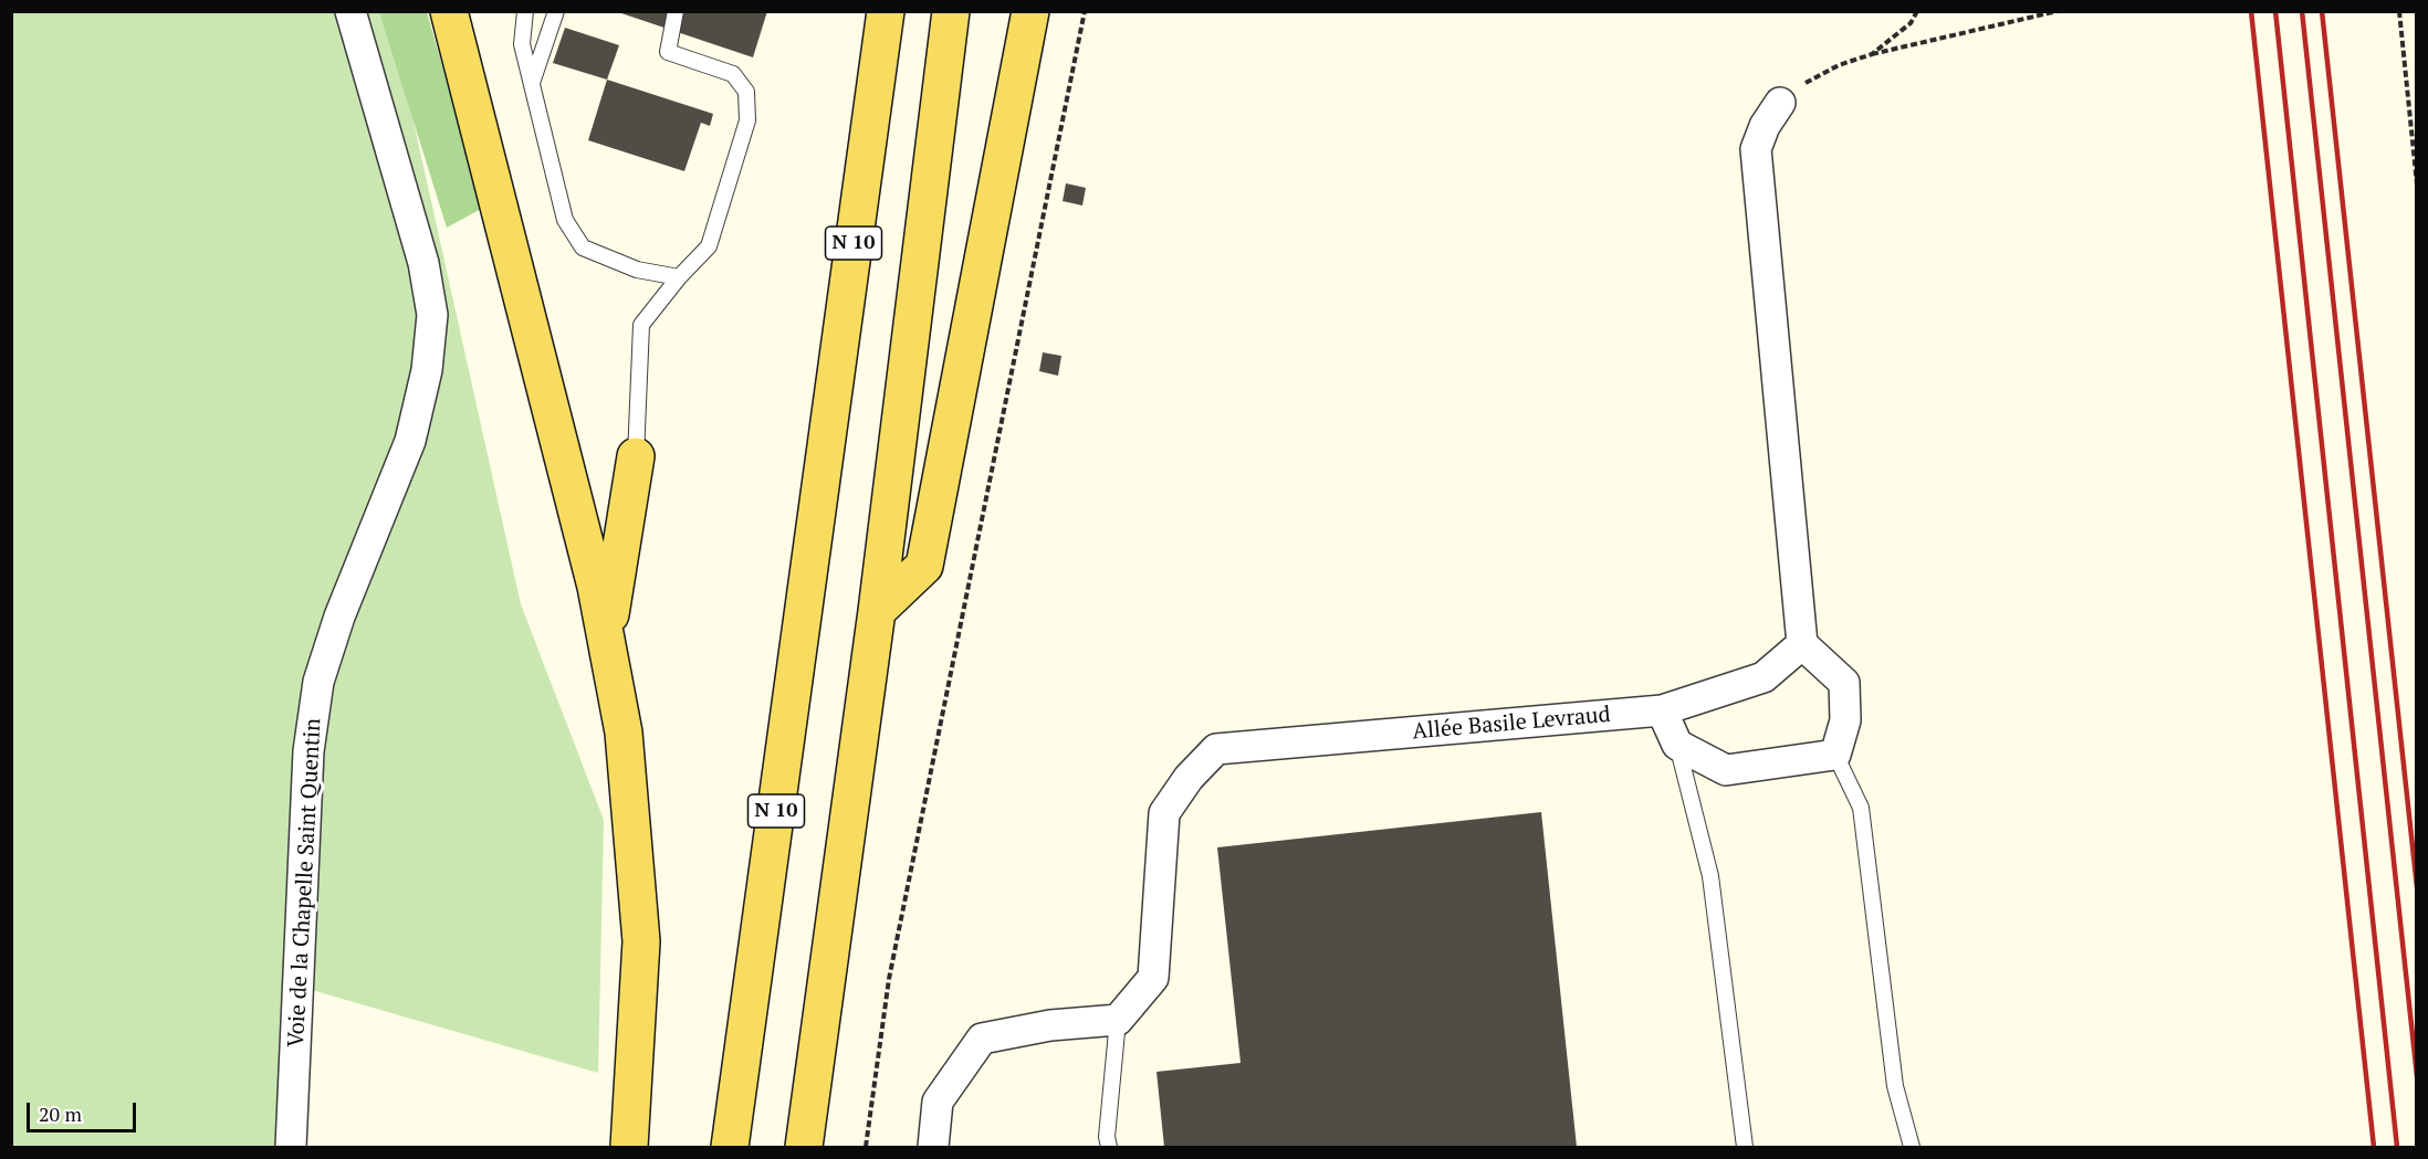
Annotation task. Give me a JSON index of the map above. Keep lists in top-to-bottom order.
{
  "streets": {
    "main road": ["N 10"],
    "street": ["Allée Basile Levraud", "Voie de la Chapelle Saint Quentin"]
  },
  "scale_bar": "20 m"
}
